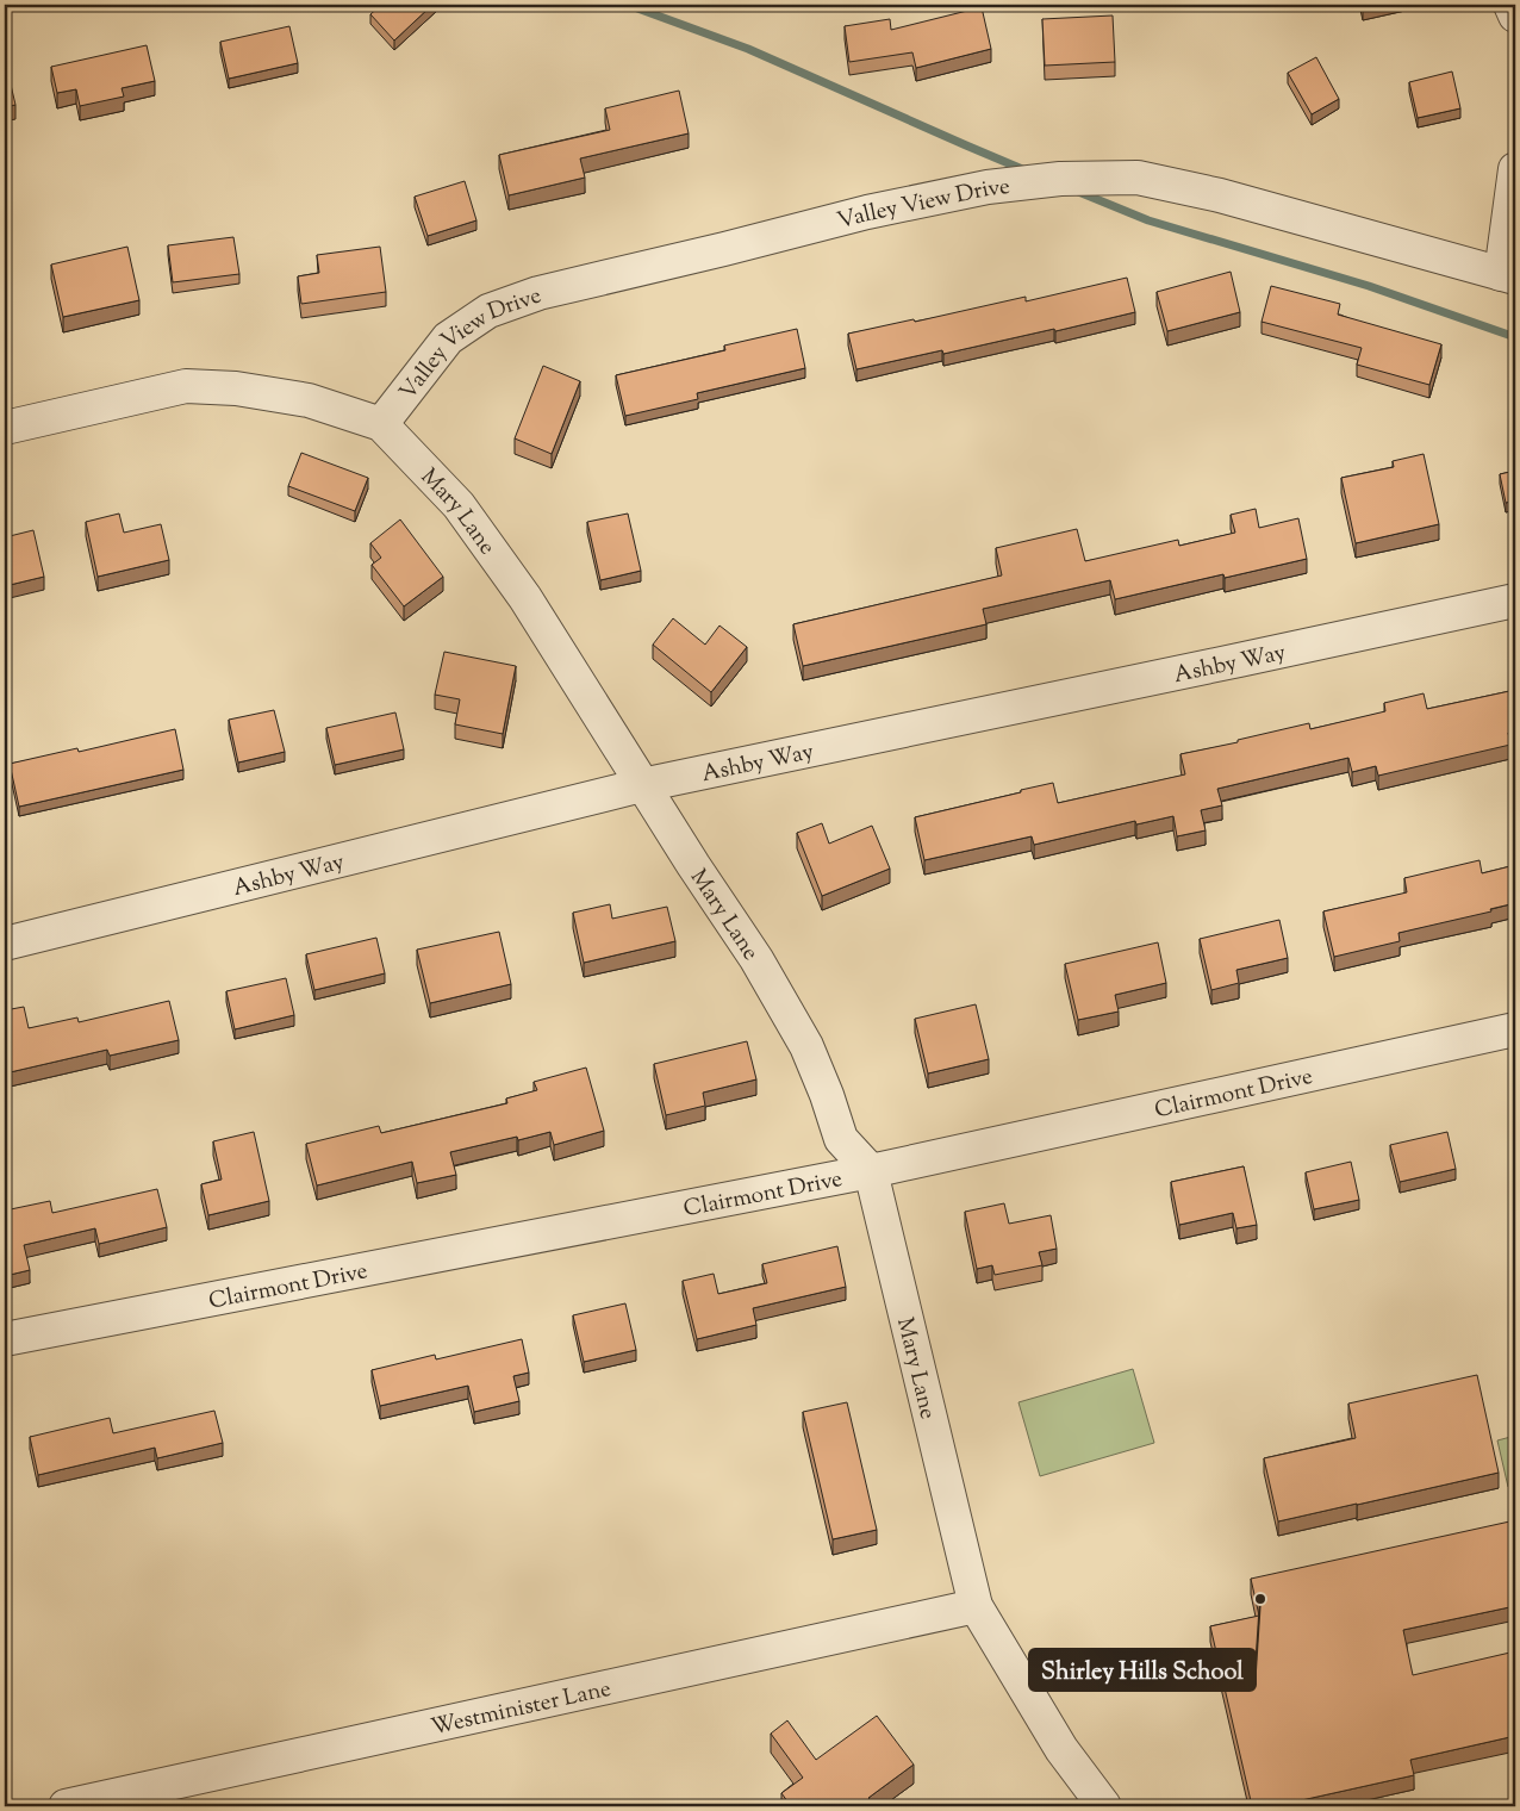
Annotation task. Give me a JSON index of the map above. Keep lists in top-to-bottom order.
{
  "streets": {
    "street": [
      "Valley View Drive",
      "Mary Lane",
      "Ashby Way",
      "Clairmont Drive",
      "Westminister Lane"
    ]
  },
  "crossings": [
    ["Valley View Drive", "Mary Lane"],
    ["Mary Lane", "Ashby Way"],
    ["Mary Lane", "Clairmont Drive"],
    ["Mary Lane", "Westminister Lane"]
  ],
  "places": ["Shirley Hills School"]
}
